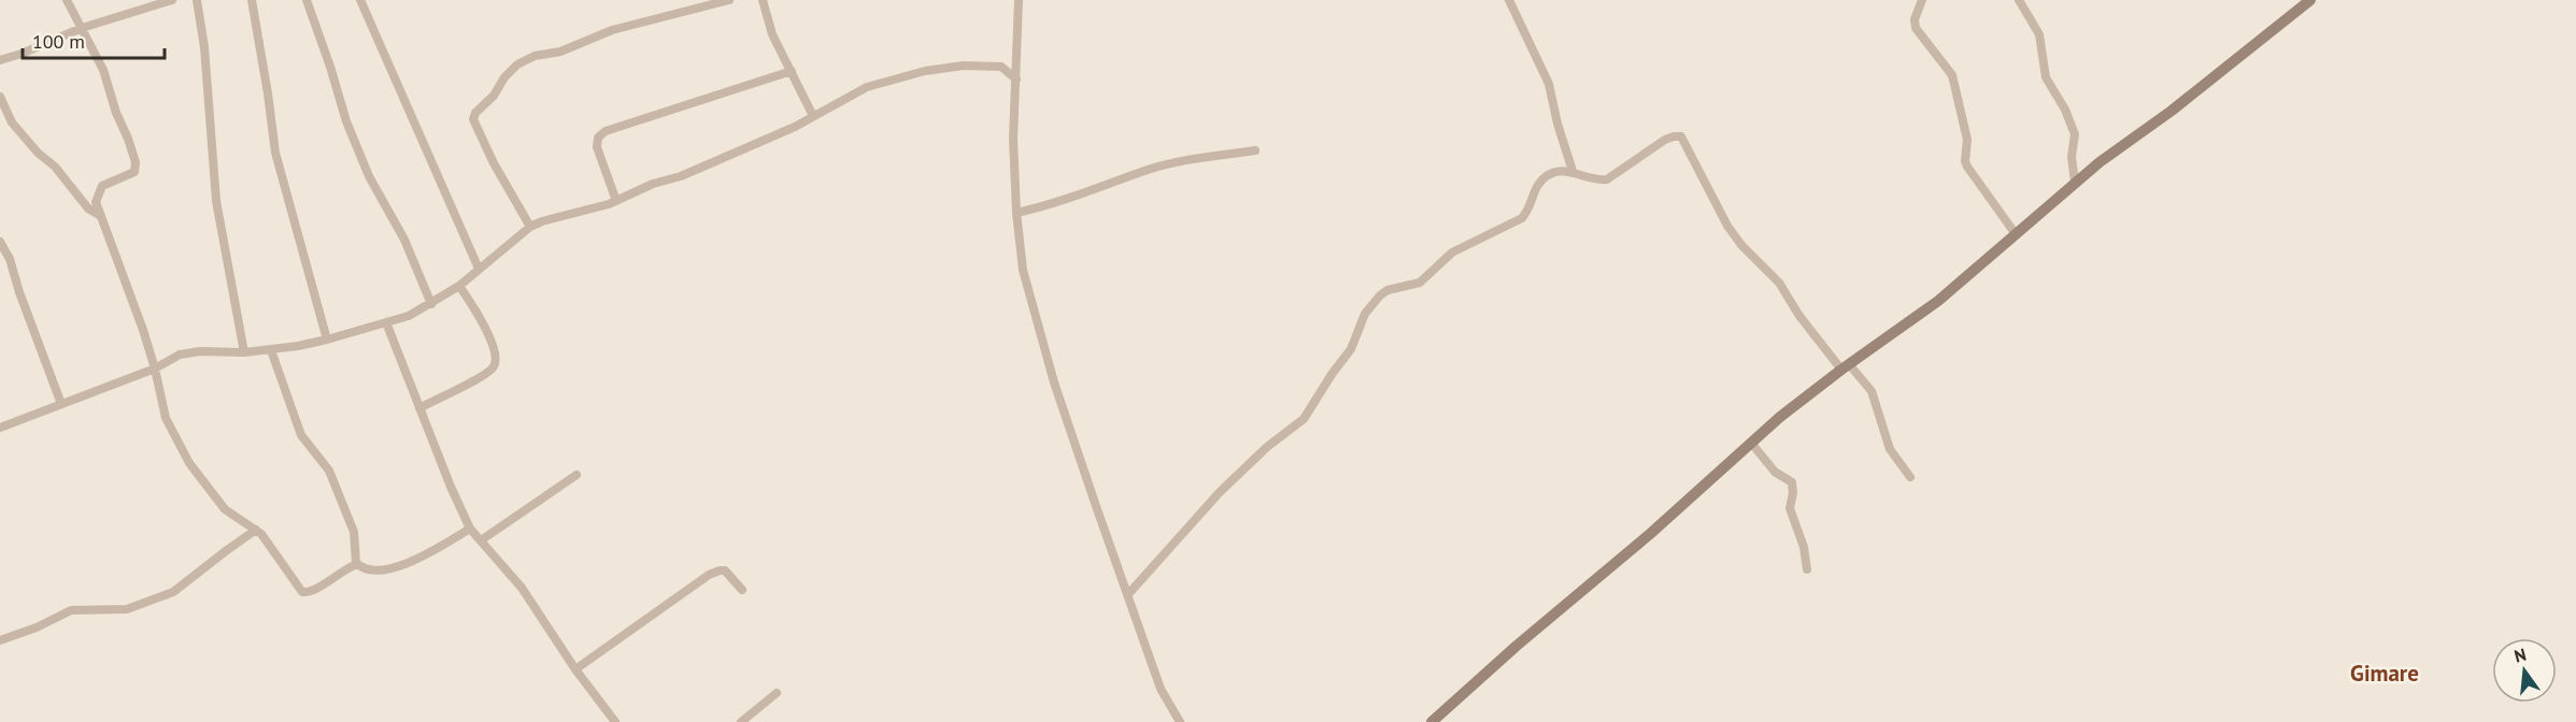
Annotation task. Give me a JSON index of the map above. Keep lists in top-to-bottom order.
{
  "districts": ["Gimare"],
  "scale_bar": "100 m",
  "north": "top"
}
